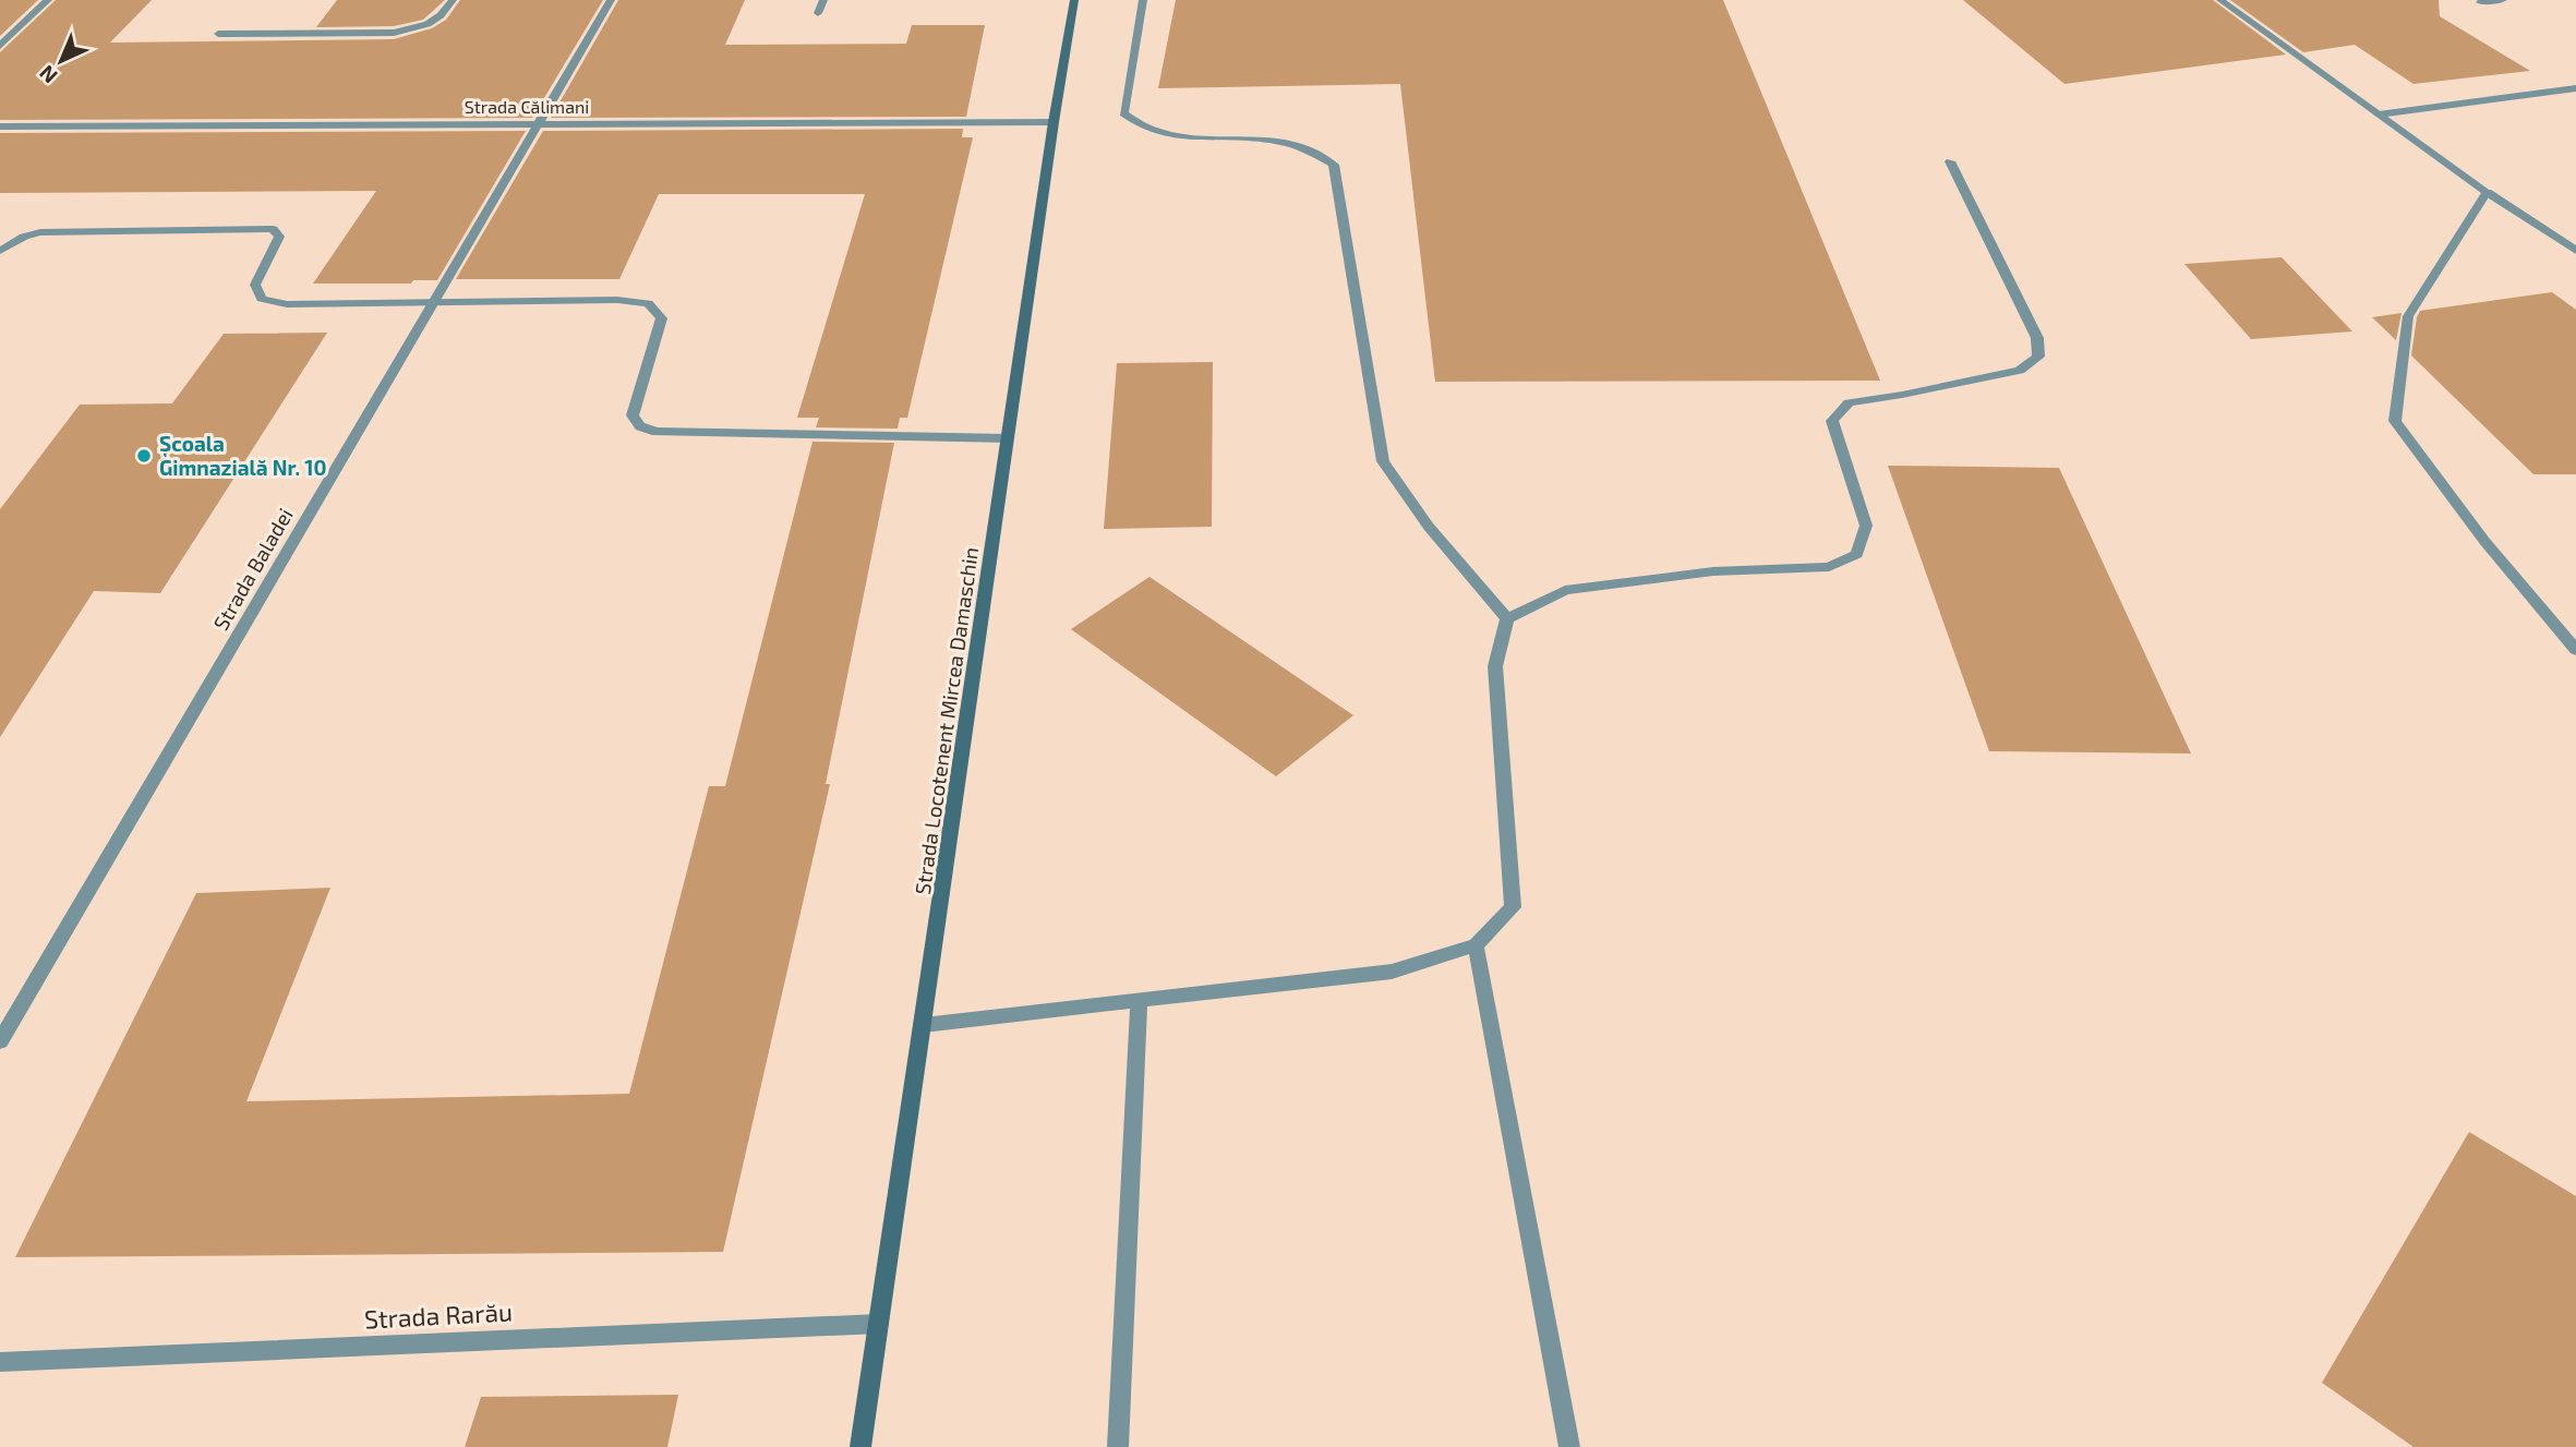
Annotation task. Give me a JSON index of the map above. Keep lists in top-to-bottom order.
{
  "streets": {
    "street": [
      "Strada Călimani",
      "Strada Baladei",
      "Strada Locotenent Mircea Damaschin",
      "Strada Rarău"
    ]
  },
  "crossings": [
    ["Strada Călimani", "Strada Baladei"],
    ["Strada Călimani", "Strada Locotenent Mircea Damaschin"],
    ["Strada Locotenent Mircea Damaschin", "Strada Rarău"]
  ],
  "places": ["Școala Gimnazială Nr. 10"],
  "north": "bottom left"
}
